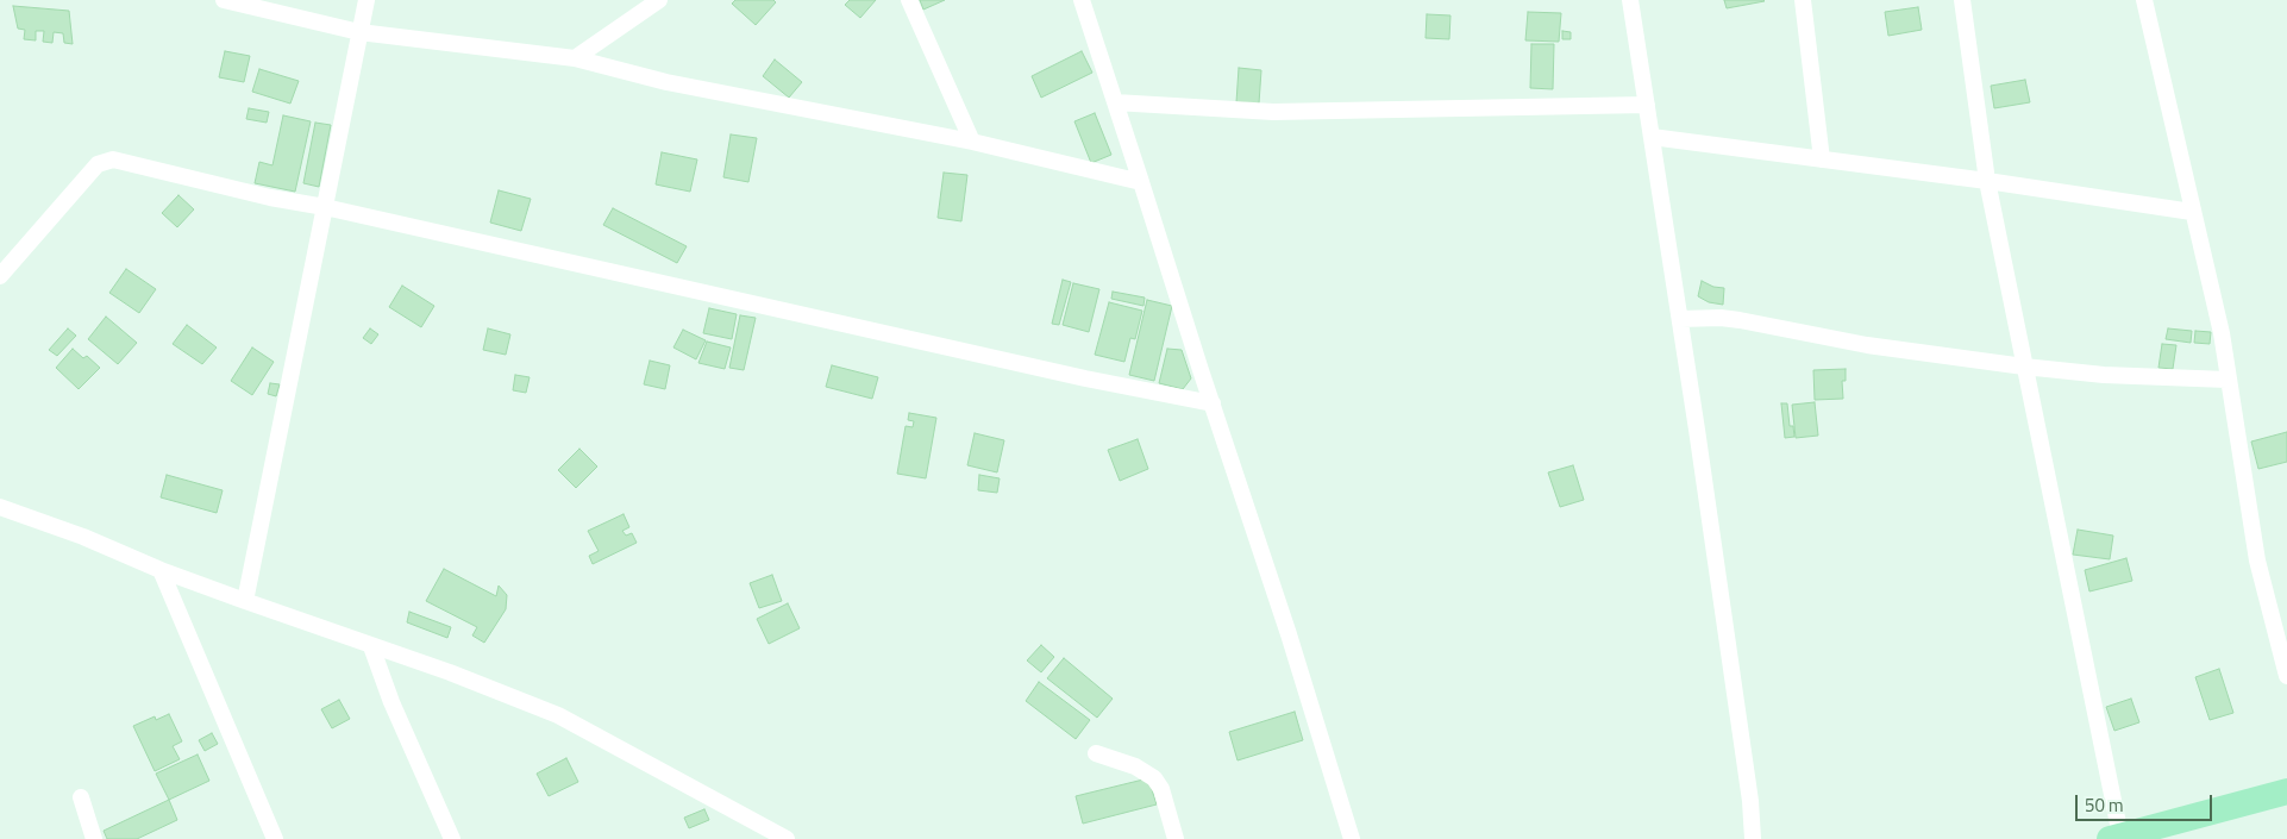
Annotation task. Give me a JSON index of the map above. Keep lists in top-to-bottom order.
{
  "scale_bar": "50 m"
}
